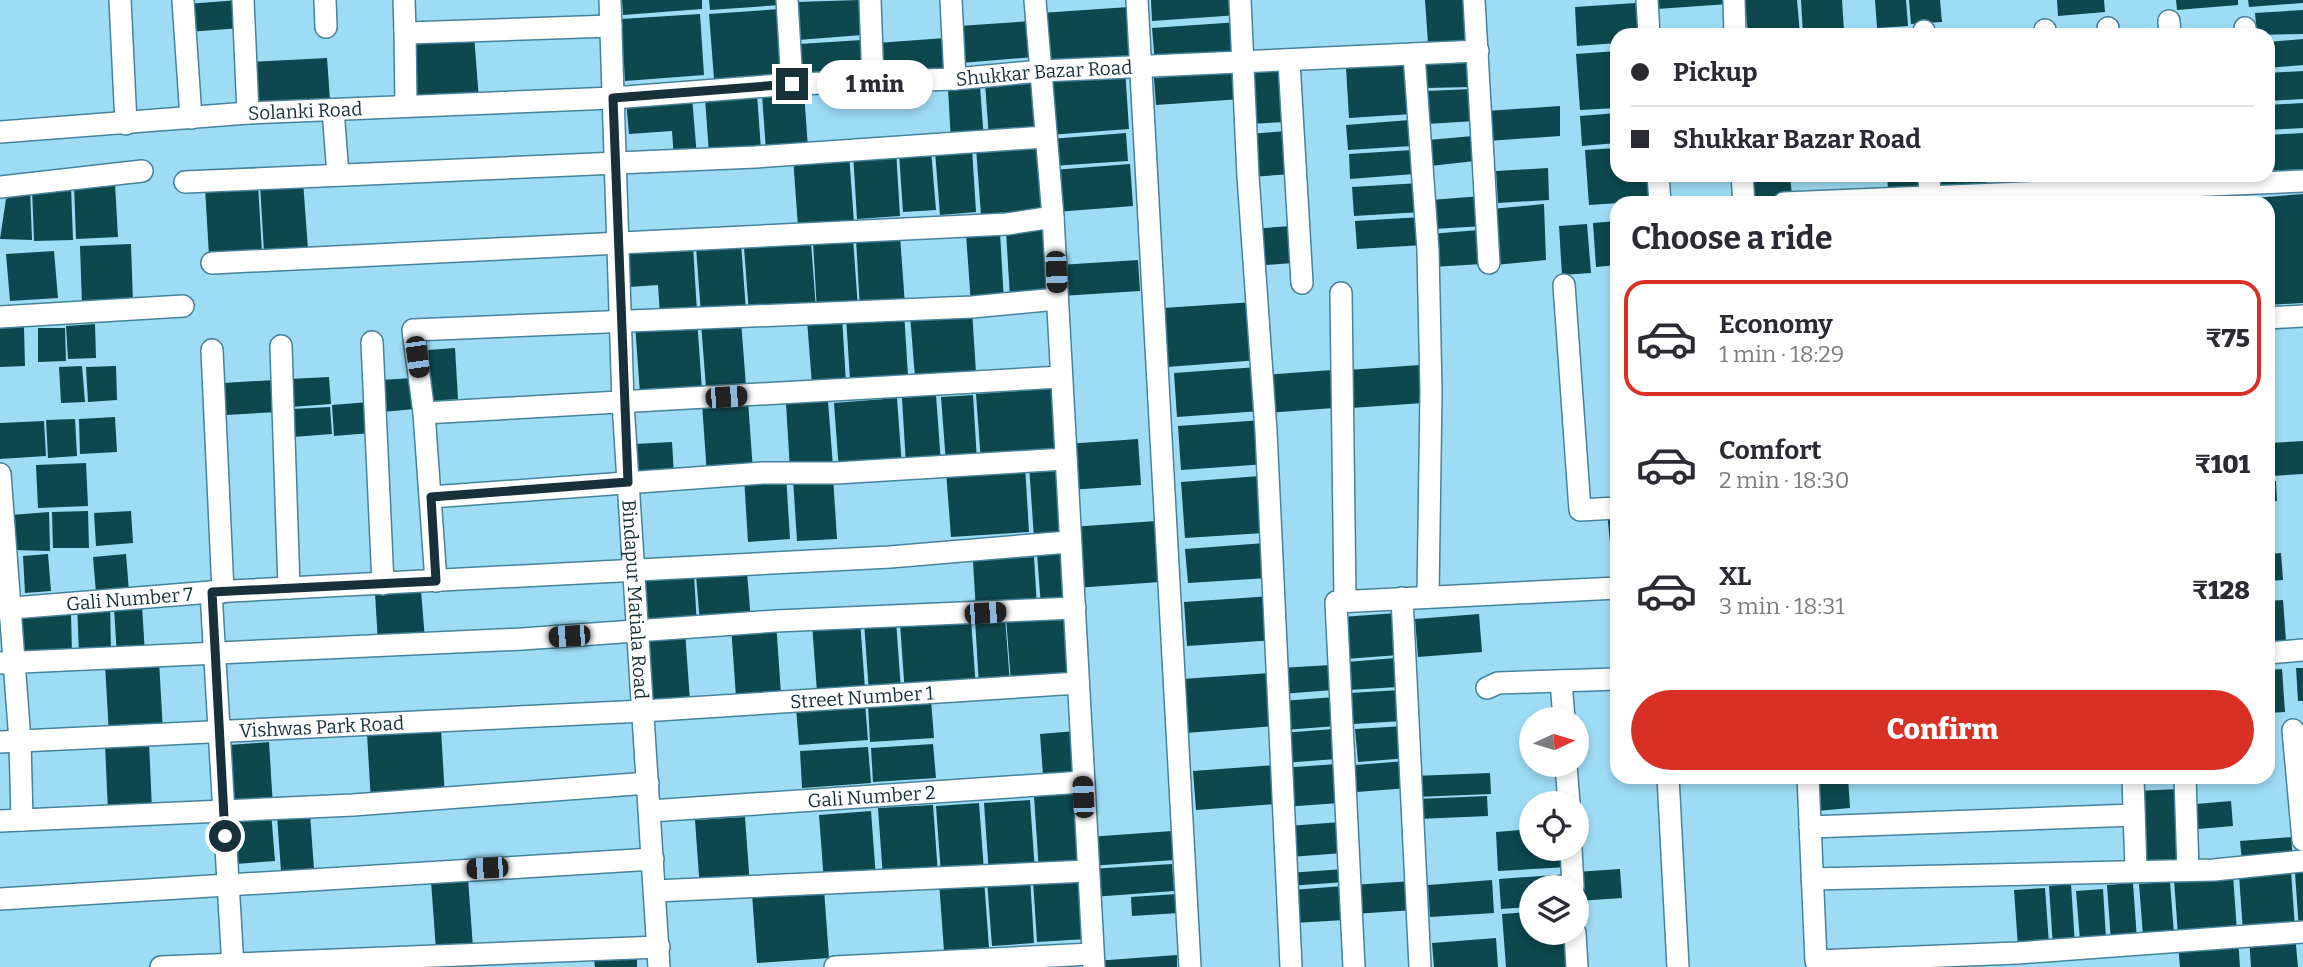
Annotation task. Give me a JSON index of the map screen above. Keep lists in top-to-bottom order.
{
  "streets": {
    "street": [
      "Shukkar Bazar Road",
      "Solanki Road",
      "Gali Number 7",
      "Bindapur Matiala Road",
      "Street Number 1",
      "Vishwas Park Road",
      "Gali Number 2"
    ]
  },
  "crossings": [
    ["Shukkar Bazar Road", "Solanki Road"],
    ["Shukkar Bazar Road", "Bindapur Matiala Road"],
    ["Solanki Road", "Bindapur Matiala Road"],
    ["Gali Number 7", "Bindapur Matiala Road"],
    ["Bindapur Matiala Road", "Street Number 1"],
    ["Bindapur Matiala Road", "Vishwas Park Road"],
    ["Bindapur Matiala Road", "Gali Number 2"],
    ["Street Number 1", "Vishwas Park Road"]
  ],
  "north": "right",
  "page": {
    "banner": ["Pickup", "Shukkar Bazar Road"],
    "bubble": "1 min",
    "heading": "Choose a ride",
    "list": [
      {
        "name": "Economy",
        "note": "1 min · 18:29",
        "value": "₹75"
      },
      {
        "name": "Comfort",
        "note": "2 min · 18:30",
        "value": "₹101"
      },
      {
        "name": "XL",
        "note": "3 min · 18:31",
        "value": "₹128"
      }
    ],
    "buttons": "Confirm"
  }
}
